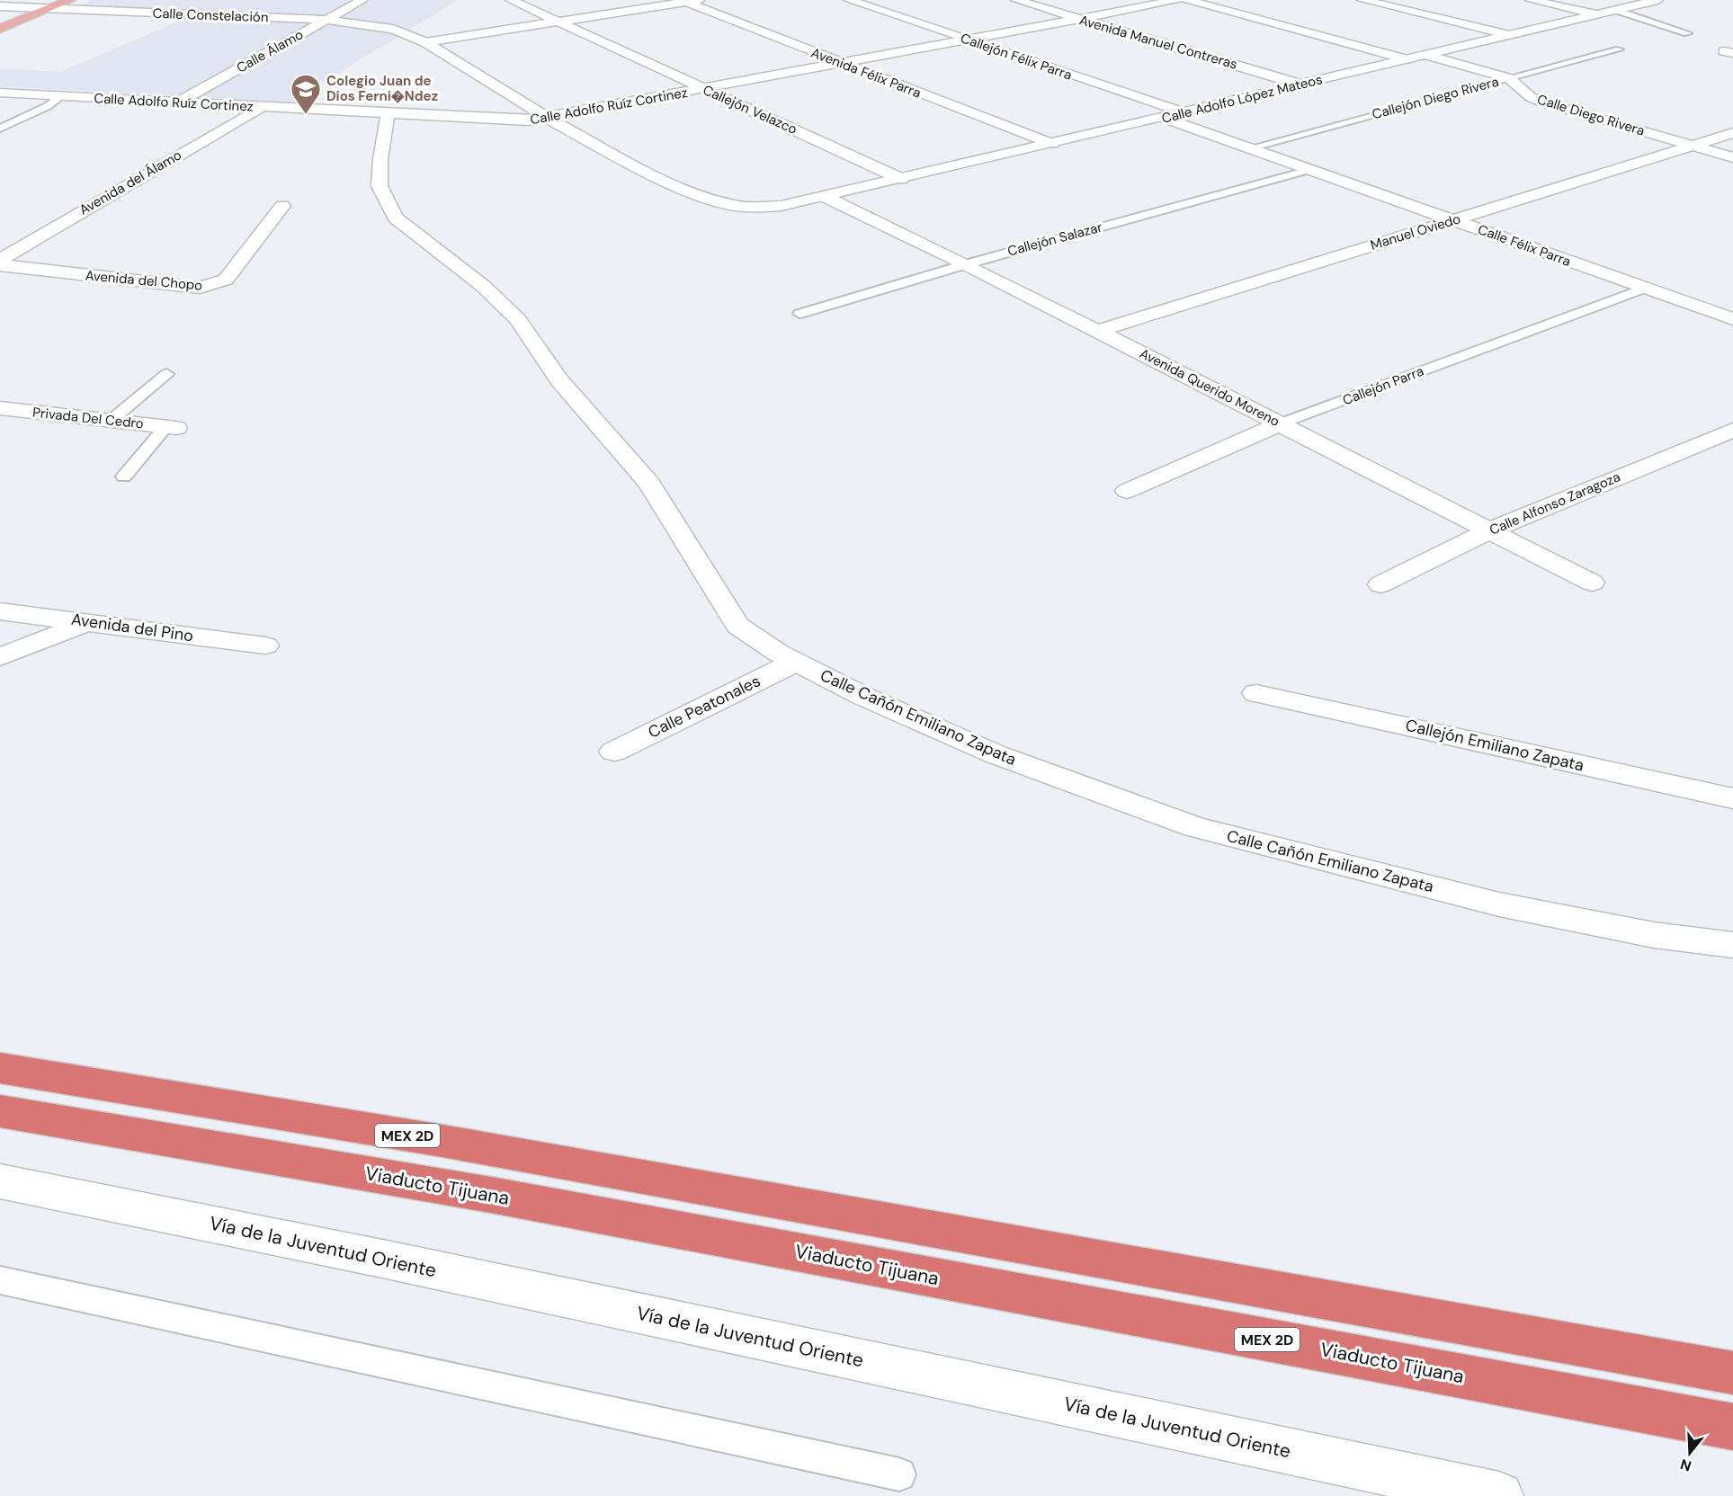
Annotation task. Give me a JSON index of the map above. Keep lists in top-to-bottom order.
{
  "streets": {
    "highway": ["MEX 2D", "Viaducto Tijuana"],
    "street": [
      "Calle Constelación",
      "Avenida Manuel Contreras",
      "Calle Álamo",
      "Callejón Félix Parra",
      "Avenida Félix Parra",
      "Calle Adolfo López Mateos",
      "Calle Adolfo Ruíz Cortinez",
      "Callejón Velazco",
      "Calle Diego Rivera",
      "Avenida del Álamo",
      "Manuel Oviedo",
      "Calle Félix Parra",
      "Avenida del Chopo",
      "Callejón Parra",
      "Avenida Querido Moreno",
      "Privada Del Cedro",
      "Calle Alfonso Zaragoza",
      "Avenida del Pino",
      "Calle Peatonales",
      "Calle Cañón Emiliano Zapata",
      "Callejón Emiliano Zapata",
      "Vía de la Juventud Oriente"
    ],
    "lane": ["Callejón Diego Rivera", "Callejón Salazar"]
  },
  "crossings": [
    ["Calle Constelación", "Calle Álamo"],
    ["Calle Constelación", "Calle Adolfo López Mateos"],
    ["Calle Constelación", "Calle Adolfo Ruíz Cortinez"],
    ["Avenida Manuel Contreras", "Calle Adolfo López Mateos"],
    ["Avenida Manuel Contreras", "Calle Adolfo Ruíz Cortinez"],
    ["Calle Álamo", "Calle Adolfo Ruíz Cortinez"],
    ["Callejón Félix Parra", "Calle Adolfo López Mateos"],
    ["Callejón Félix Parra", "Calle Adolfo Ruíz Cortinez"],
    ["Avenida Félix Parra", "Calle Adolfo López Mateos"],
    ["Avenida Félix Parra", "Calle Adolfo Ruíz Cortinez"],
    ["Callejón Diego Rivera", "Calle Diego Rivera"],
    ["Callejón Diego Rivera", "Calle Félix Parra"],
    ["Calle Adolfo López Mateos", "Calle Adolfo Ruíz Cortinez"],
    ["Calle Adolfo López Mateos", "Callejón Velazco"],
    ["Calle Adolfo López Mateos", "Calle Diego Rivera"],
    ["Calle Adolfo López Mateos", "Calle Félix Parra"],
    ["Calle Adolfo López Mateos", "Avenida Querido Moreno"],
    ["Calle Adolfo Ruíz Cortinez", "Callejón Velazco"],
    ["Calle Adolfo Ruíz Cortinez", "Avenida del Álamo"],
    ["Calle Adolfo Ruíz Cortinez", "Calle Cañón Emiliano Zapata"],
    ["Calle Diego Rivera", "Manuel Oviedo"],
    ["Manuel Oviedo", "Calle Félix Parra"],
    ["Manuel Oviedo", "Avenida Querido Moreno"],
    ["Callejón Salazar", "Calle Félix Parra"],
    ["Callejón Salazar", "Avenida Querido Moreno"],
    ["Calle Félix Parra", "Callejón Parra"],
    ["Callejón Parra", "Avenida Querido Moreno"],
    ["Avenida Querido Moreno", "Calle Alfonso Zaragoza"],
    ["Calle Peatonales", "Calle Cañón Emiliano Zapata"]
  ],
  "places": {
    "school or university": ["Colegio Juan de Dios Ferni�Ndez"]
  },
  "north": "bottom"
}
